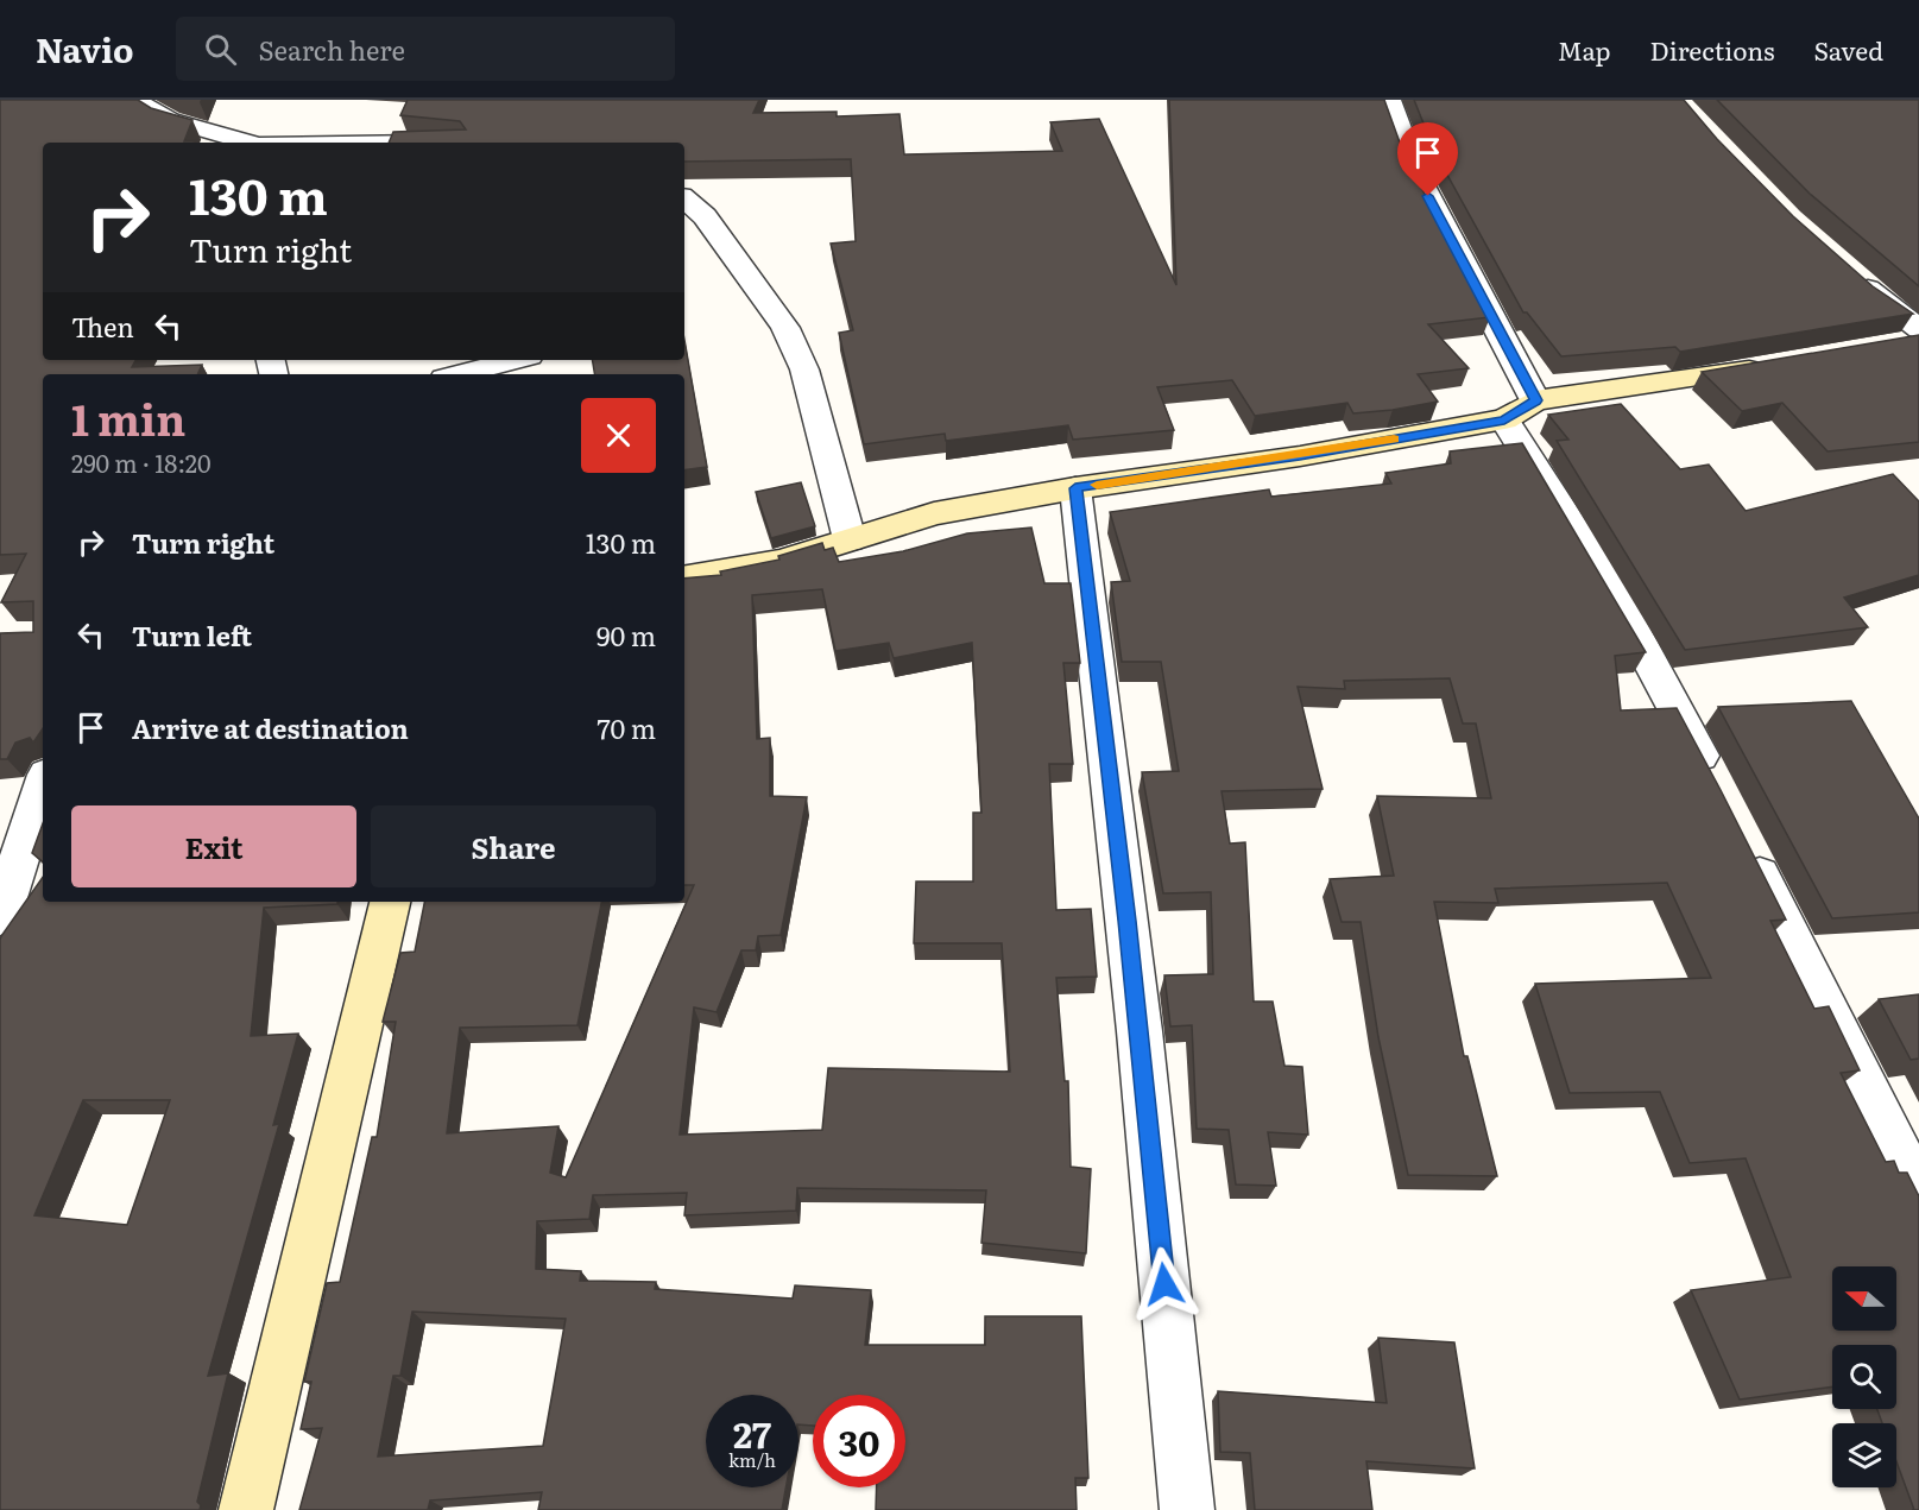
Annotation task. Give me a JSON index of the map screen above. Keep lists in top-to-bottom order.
{
  "north": "left",
  "page": {
    "header": "Navio",
    "search": "Search here",
    "nav": ["Map", "Directions", "Saved"],
    "turn": ["130 m", "Turn right"],
    "then": "Then",
    "heading": ["1 min", "290 m · 18:20"],
    "list": [
      {
        "name": "Turn right",
        "value": "130 m"
      },
      {
        "name": "Turn left",
        "value": "90 m"
      },
      {
        "name": "Arrive at destination",
        "value": "70 m"
      }
    ],
    "buttons": ["Exit", "Share"],
    "speed": "27 km/h",
    "limit": "30"
  }
}
